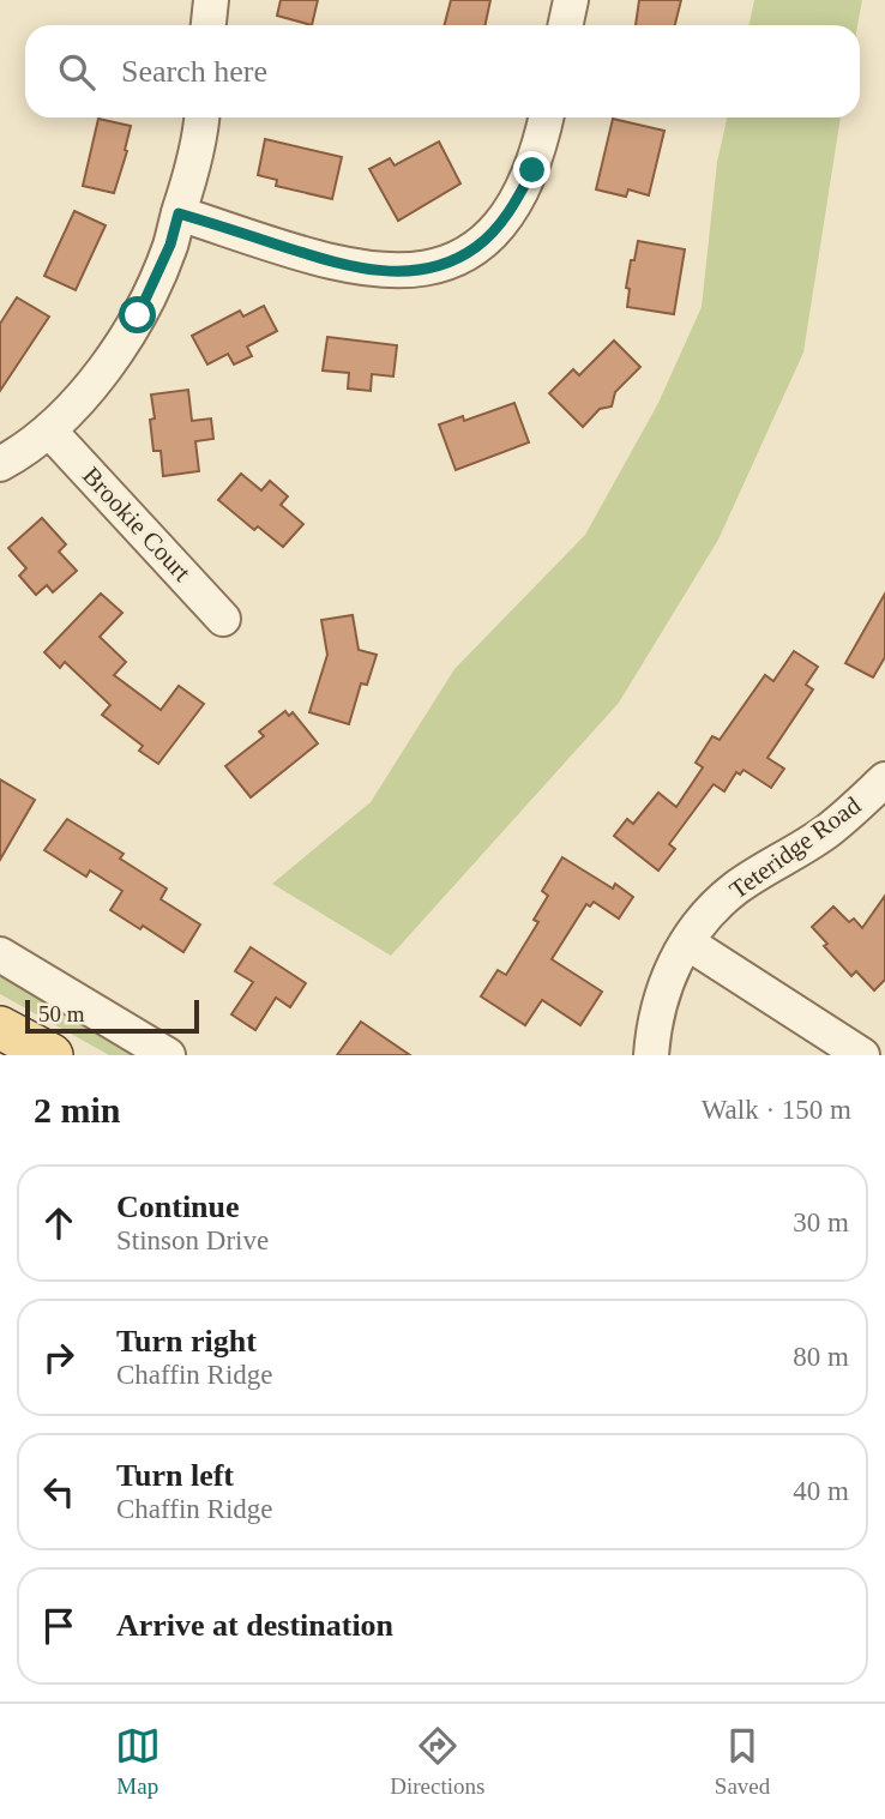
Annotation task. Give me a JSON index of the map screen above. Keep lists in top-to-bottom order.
{
  "streets": {
    "street": ["Brookie Court", "Teteridge Road"]
  },
  "scale_bar": "50 m",
  "page": {
    "search": "Search here",
    "scale": "50 m",
    "heading": ["2 min", "Walk · 150 m"],
    "list": [
      ["Continue", "Stinson Drive", "30 m"],
      ["Turn right", "Chaffin Ridge", "80 m"],
      ["Turn left", "Chaffin Ridge", "40 m"],
      "Arrive at destination"
    ],
    "nav": ["Map", "Directions", "Saved"]
  }
}
